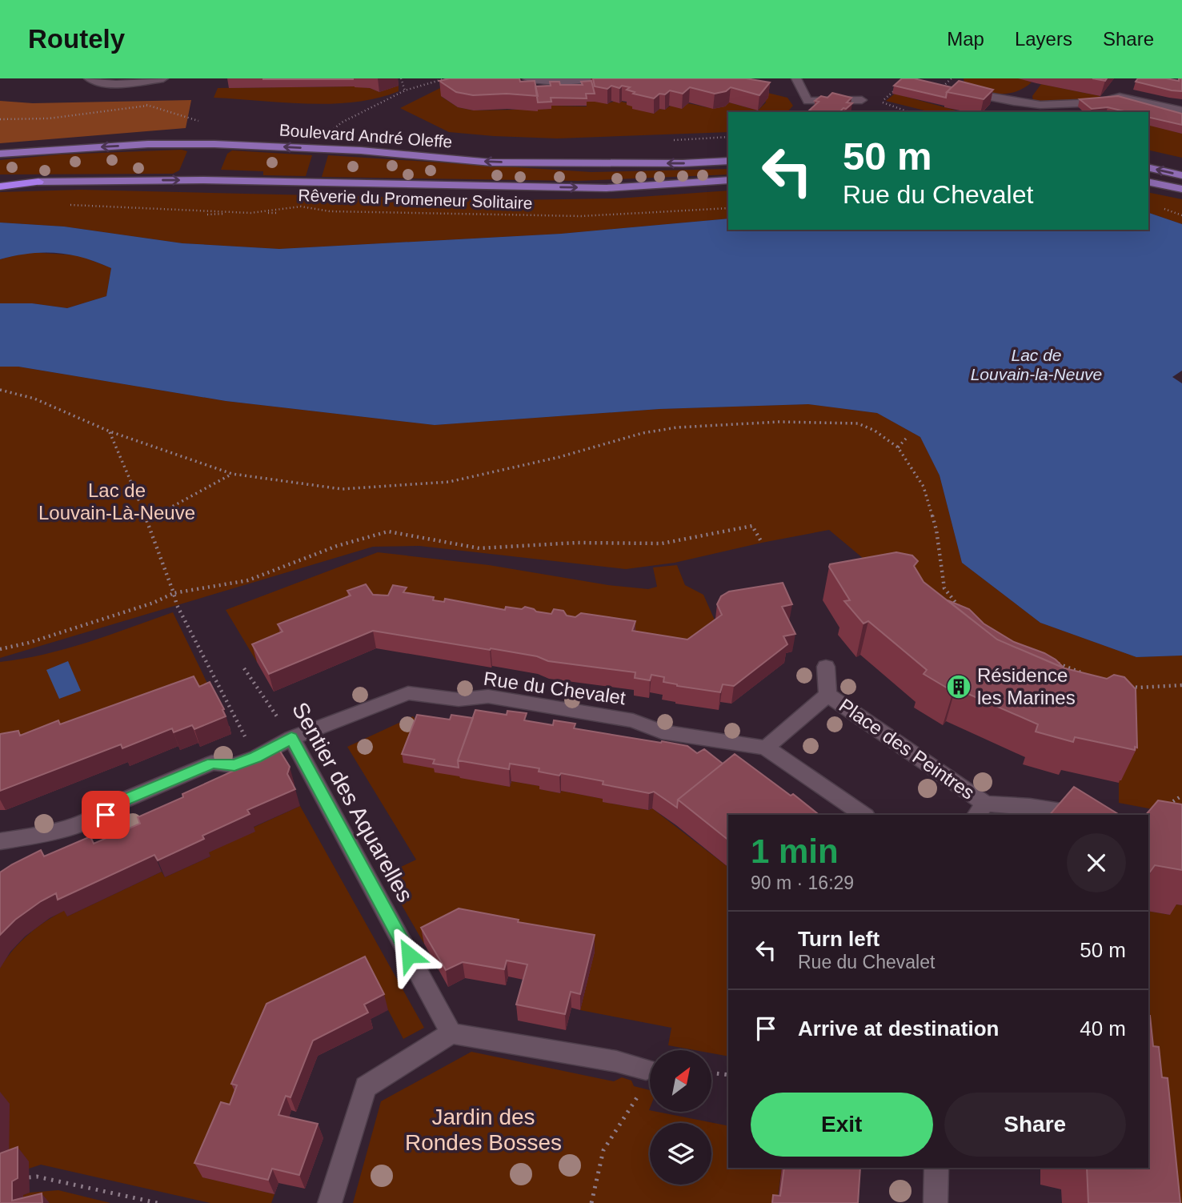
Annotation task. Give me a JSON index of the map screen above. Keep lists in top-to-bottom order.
{
  "streets": {
    "main road": ["Boulevard André Oleffe"],
    "street": ["Rue du Chevalet", "Place des Peintres", "Sentier des Aquarelles"],
    "path": ["Rêverie du Promeneur Solitaire"]
  },
  "crossings": [
    ["Rue du Chevalet", "Place des Peintres"],
    ["Rue du Chevalet", "Sentier des Aquarelles"]
  ],
  "water": ["Lac de Louvain-la-Neuve"],
  "parks": ["Lac de Louvain-Là-Neuve", "Jardin des Rondes Bosses"],
  "places": {
    "building": ["Résidence les Marines"]
  },
  "north": "top right",
  "page": {
    "header": "Routely",
    "nav": ["Map", "Layers", "Share"],
    "turn": ["50 m", "Rue du Chevalet"],
    "heading": ["1 min", "90 m · 16:29"],
    "list": [
      {
        "name": "Turn left",
        "note": "Rue du Chevalet",
        "value": "50 m"
      },
      {
        "name": "Arrive at destination",
        "value": "40 m"
      }
    ],
    "buttons": ["Exit", "Share"]
  }
}
